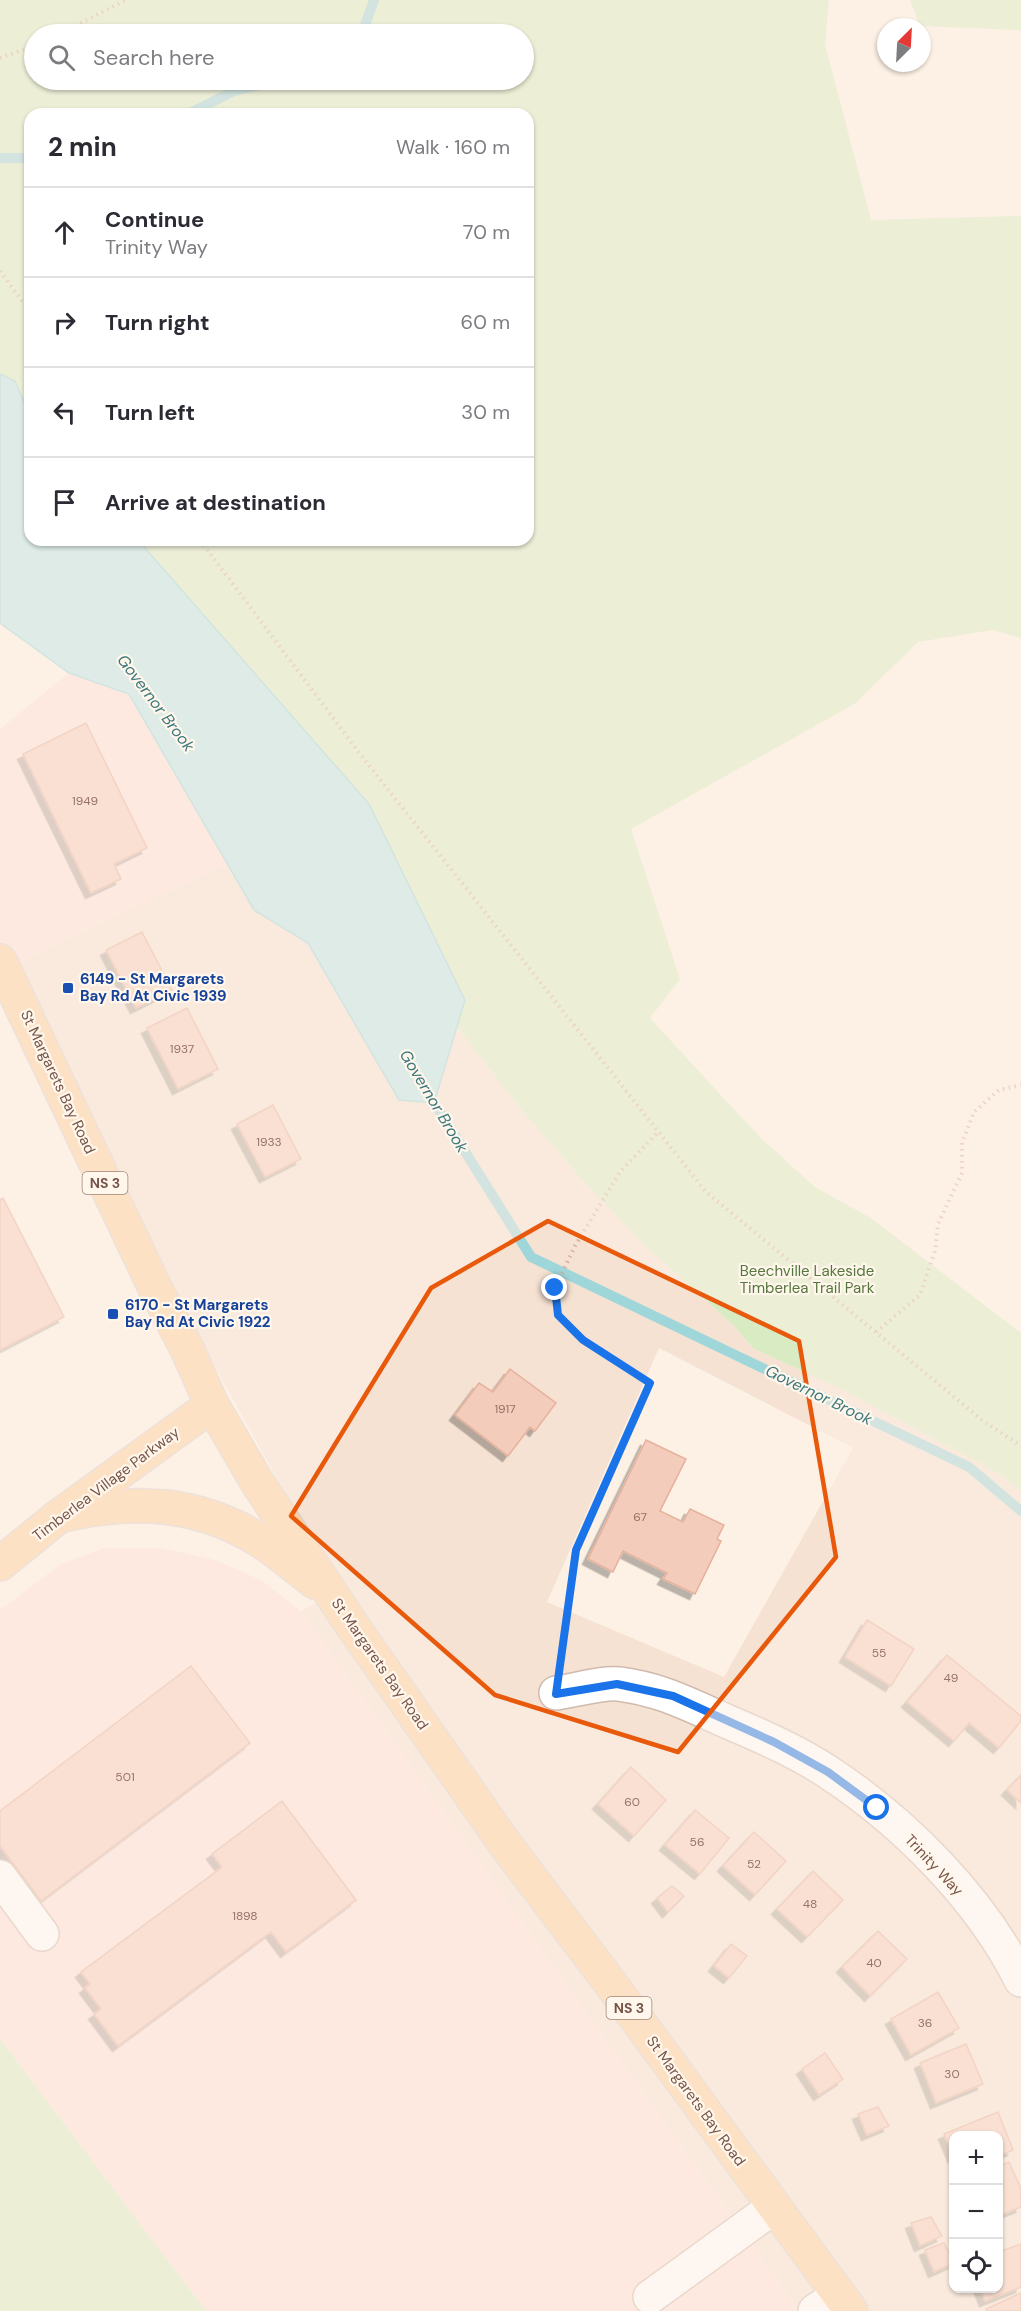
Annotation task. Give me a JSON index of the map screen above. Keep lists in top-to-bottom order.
{
  "streets": {
    "main road": ["St Margarets Bay Road", "NS 3", "Timberlea Village Parkway"],
    "street": ["Trinity Way"]
  },
  "crossings": [
    ["St Margarets Bay Road", "Timberlea Village Parkway"]
  ],
  "water": ["Governor Brook"],
  "parks": ["Beechville Lakeside Timberlea Trail Park"],
  "places": {
    "transit": ["6149 - St Margarets Bay Rd At Civic 1939", "6170 - St Margarets Bay Rd At Civic 1922"]
  },
  "house_numbers": [
    "1949",
    "1937",
    "1933",
    "1917",
    "67",
    "55",
    "49",
    "501",
    "60",
    "56",
    "52",
    "48",
    "1898",
    "40",
    "36",
    "30"
  ],
  "north": "top right",
  "page": {
    "search": "Search here",
    "heading": ["2 min", "Walk · 160 m"],
    "list": [
      ["Continue", "Trinity Way", "70 m"],
      ["Turn right", "60 m"],
      ["Turn left", "30 m"],
      "Arrive at destination"
    ],
    "map_buttons": ["+", "−"]
  }
}
